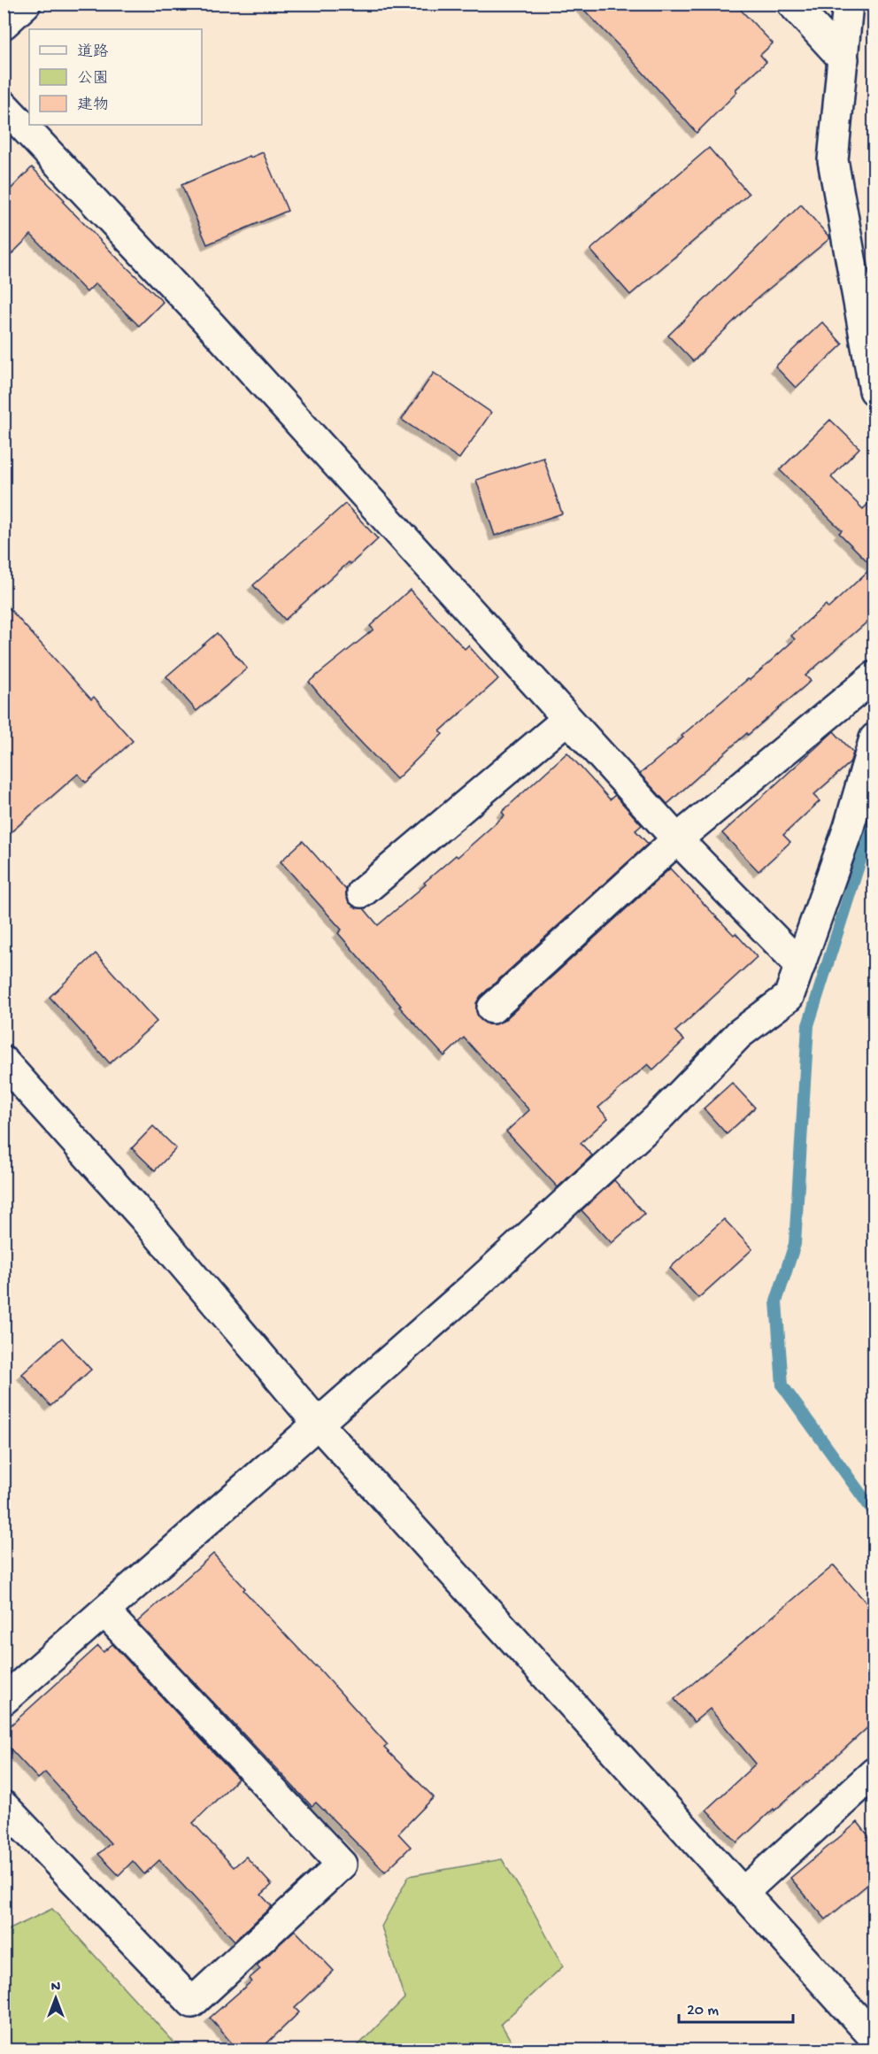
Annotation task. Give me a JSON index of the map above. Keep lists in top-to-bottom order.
{
  "legend": ["道路", "公園", "建物"],
  "scale_bar": "20 m",
  "north": "top"
}
